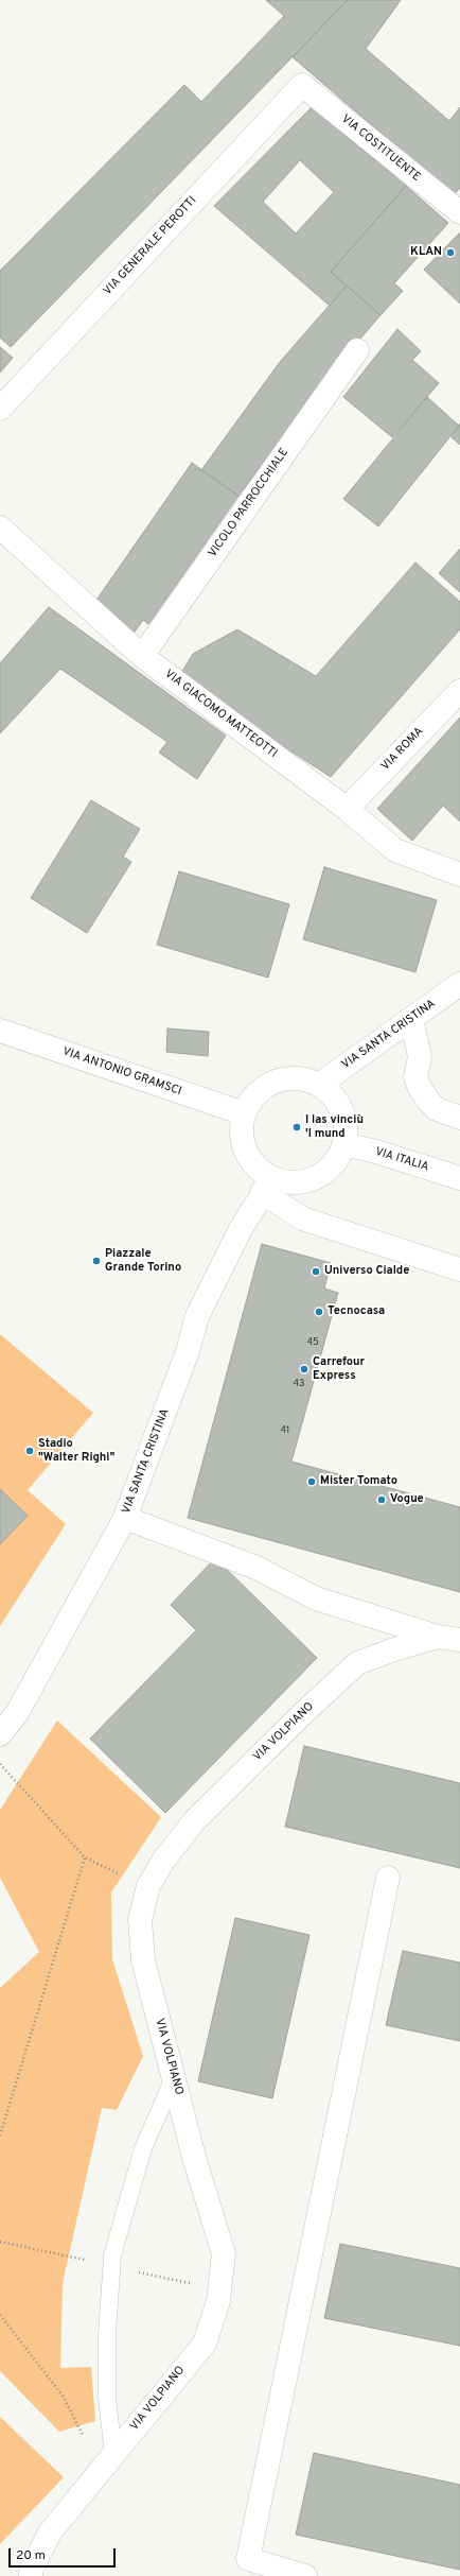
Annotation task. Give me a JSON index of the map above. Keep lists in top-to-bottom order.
{
  "streets": {
    "street": [
      "VIA COSTITUENTE",
      "VIA GENERALE PEROTTI",
      "VICOLO PARROCCHIALE",
      "VIA GIACOMO MATTEOTTI",
      "VIA ROMA",
      "VIA SANTA CRISTINA",
      "VIA ANTONIO GRAMSCI",
      "VIA ITALIA",
      "VIA VOLPIANO"
    ]
  },
  "crossings": [
    ["VIA COSTITUENTE", "VIA GENERALE PEROTTI"],
    ["VICOLO PARROCCHIALE", "VIA GIACOMO MATTEOTTI"],
    ["VIA GIACOMO MATTEOTTI", "VIA ROMA"],
    ["VIA SANTA CRISTINA", "VIA ANTONIO GRAMSCI"],
    ["VIA SANTA CRISTINA", "VIA ITALIA"],
    ["VIA ANTONIO GRAMSCI", "VIA ITALIA"]
  ],
  "places": [
    "KLAN",
    "I las vinciù 'l mund",
    "Piazzale Grande Torino",
    "Universo Cialde",
    "Tecnocasa",
    "Carrefour Express",
    "Stadio \"Walter Righi\"",
    "Mister Tomato",
    "Vogue"
  ],
  "house_numbers": ["45", "43", "41"],
  "scale_bar": "20 m"
}
